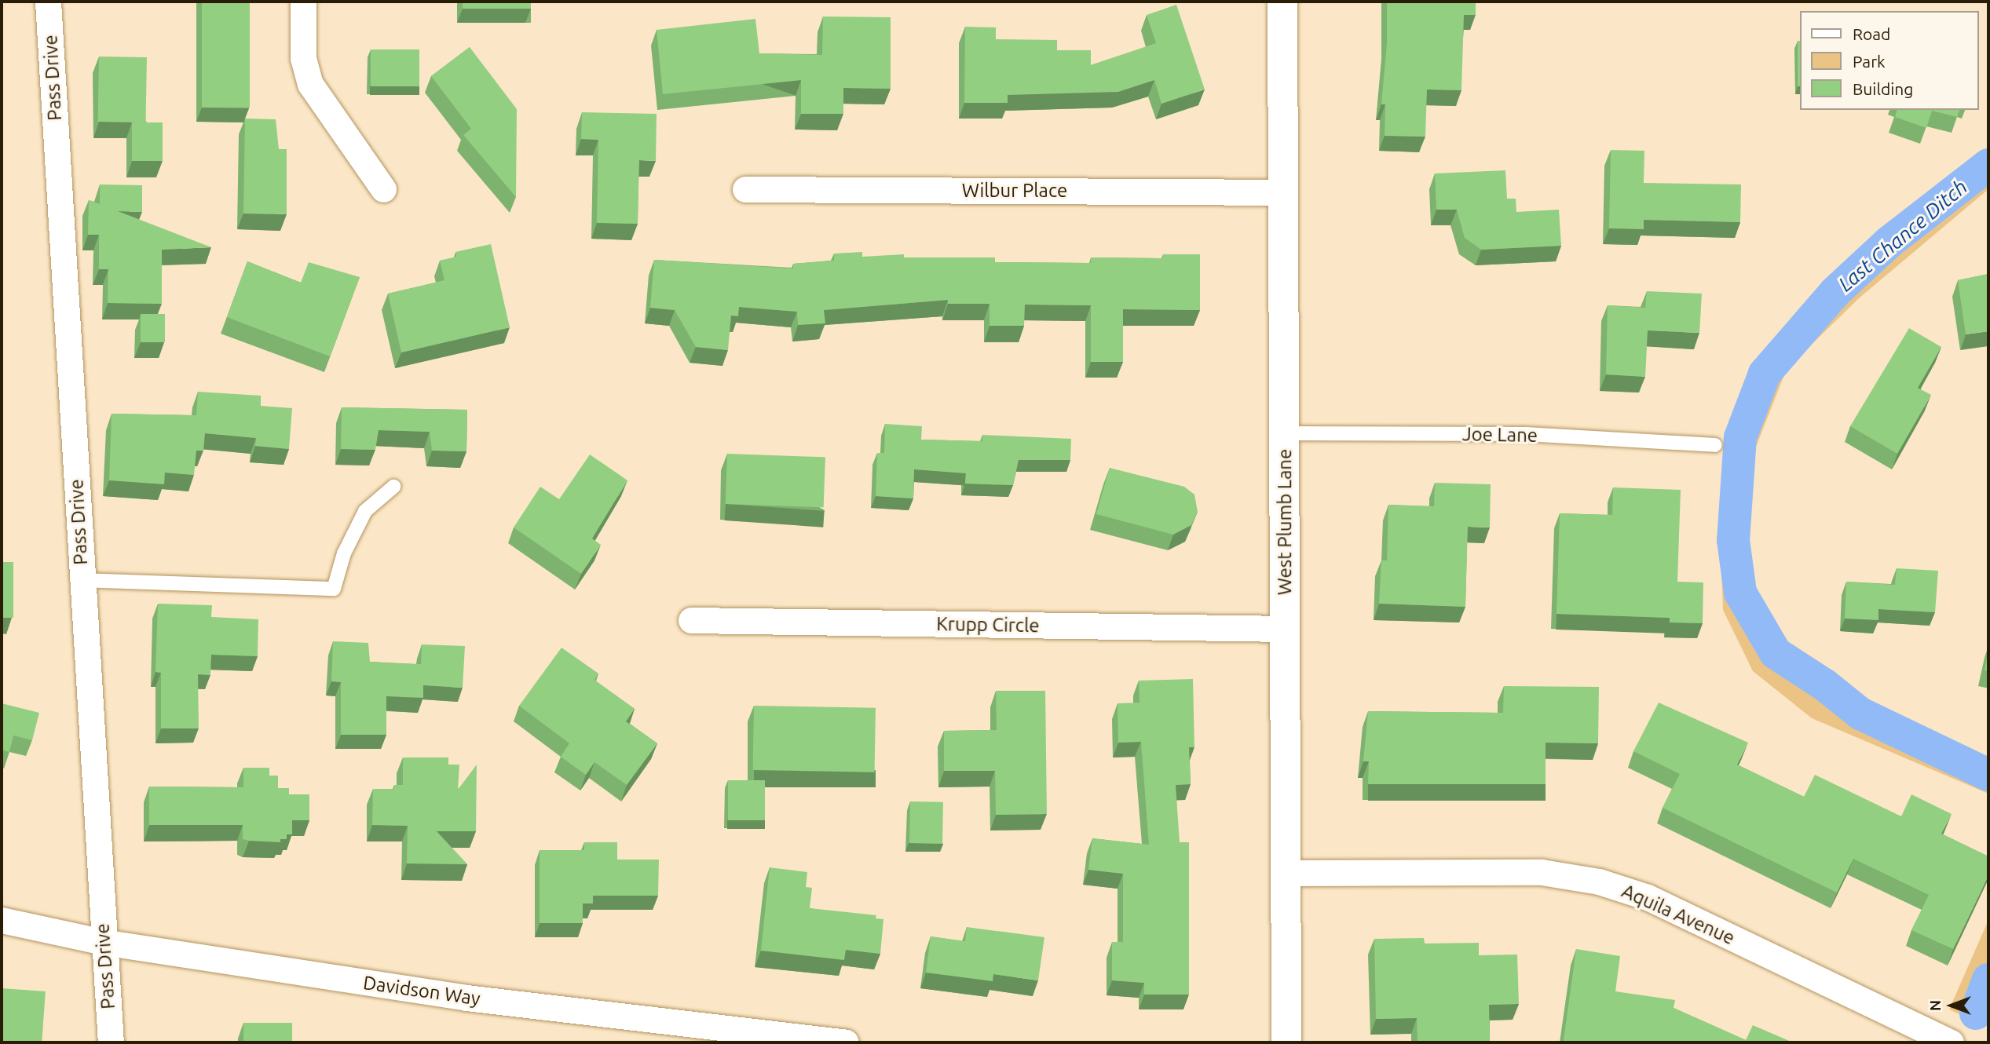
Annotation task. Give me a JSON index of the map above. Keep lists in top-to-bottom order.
{
  "streets": {
    "main road": ["West Plumb Lane"],
    "street": [
      "Pass Drive",
      "Wilbur Place",
      "Krupp Circle",
      "Aquila Avenue",
      "Davidson Way"
    ],
    "lane": ["Joe Lane"]
  },
  "crossings": [
    ["Pass Drive", "Davidson Way"],
    ["Wilbur Place", "West Plumb Lane"],
    ["Joe Lane", "West Plumb Lane"],
    ["West Plumb Lane", "Krupp Circle"],
    ["West Plumb Lane", "Aquila Avenue"]
  ],
  "water": ["Last Chance Ditch"],
  "legend": ["Road", "Park", "Building"],
  "north": "left"
}
